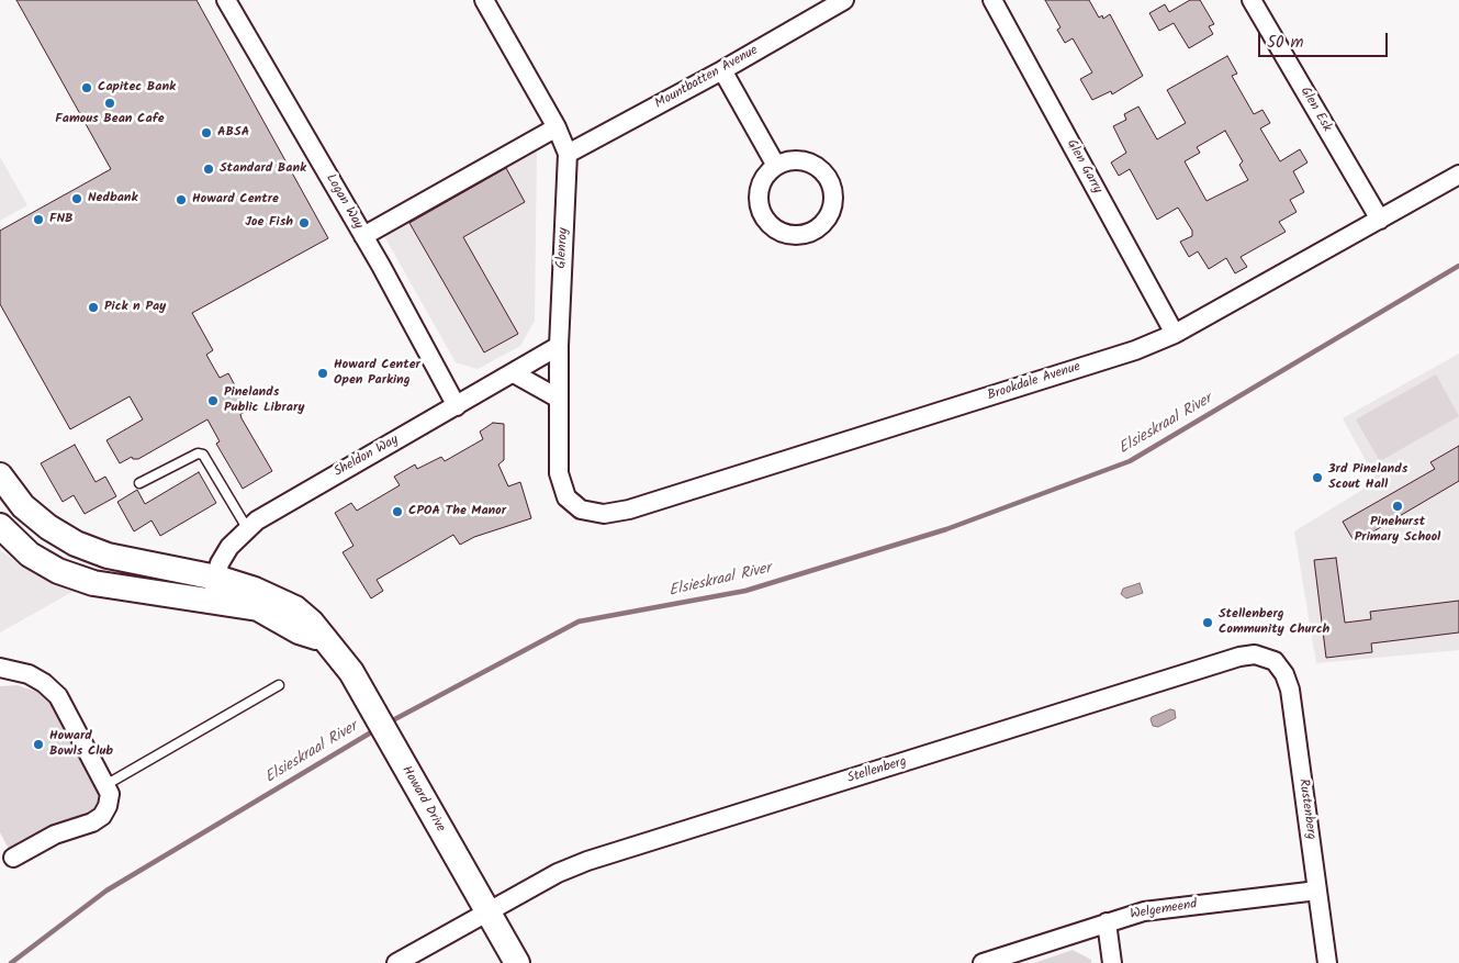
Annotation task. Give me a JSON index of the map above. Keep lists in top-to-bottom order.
{
  "streets": {
    "street": [
      "Mountbatten Avenue",
      "Glen Esk",
      "Glen Garry",
      "Logan Way",
      "Glenroy",
      "Brookdale Avenue",
      "Sheldon Way",
      "Stellenberg",
      "Howard Drive",
      "Rustenberg",
      "Welgemeend"
    ]
  },
  "crossings": [
    ["Mountbatten Avenue", "Glenroy"],
    ["Glen Esk", "Brookdale Avenue"],
    ["Glen Garry", "Brookdale Avenue"],
    ["Logan Way", "Sheldon Way"],
    ["Glenroy", "Brookdale Avenue"],
    ["Glenroy", "Sheldon Way"],
    ["Sheldon Way", "Howard Drive"],
    ["Stellenberg", "Howard Drive"],
    ["Stellenberg", "Rustenberg"],
    ["Rustenberg", "Welgemeend"]
  ],
  "water": ["Elsieskraal River"],
  "places": [
    "Capitec Bank",
    "Famous Bean Cafe",
    "ABSA",
    "Standard Bank",
    "Nedbank",
    "Howard Centre",
    "FNB",
    "Joe Fish",
    "Pick n Pay",
    "Howard Center Open Parking",
    "Pinelands Public Library",
    "3rd Pinelands Scout Hall",
    "Pinehurst Primary School",
    "CPOA The Manor",
    "Stellenberg Community Church",
    "Howard Bowls Club"
  ],
  "scale_bar": "50 m"
}
